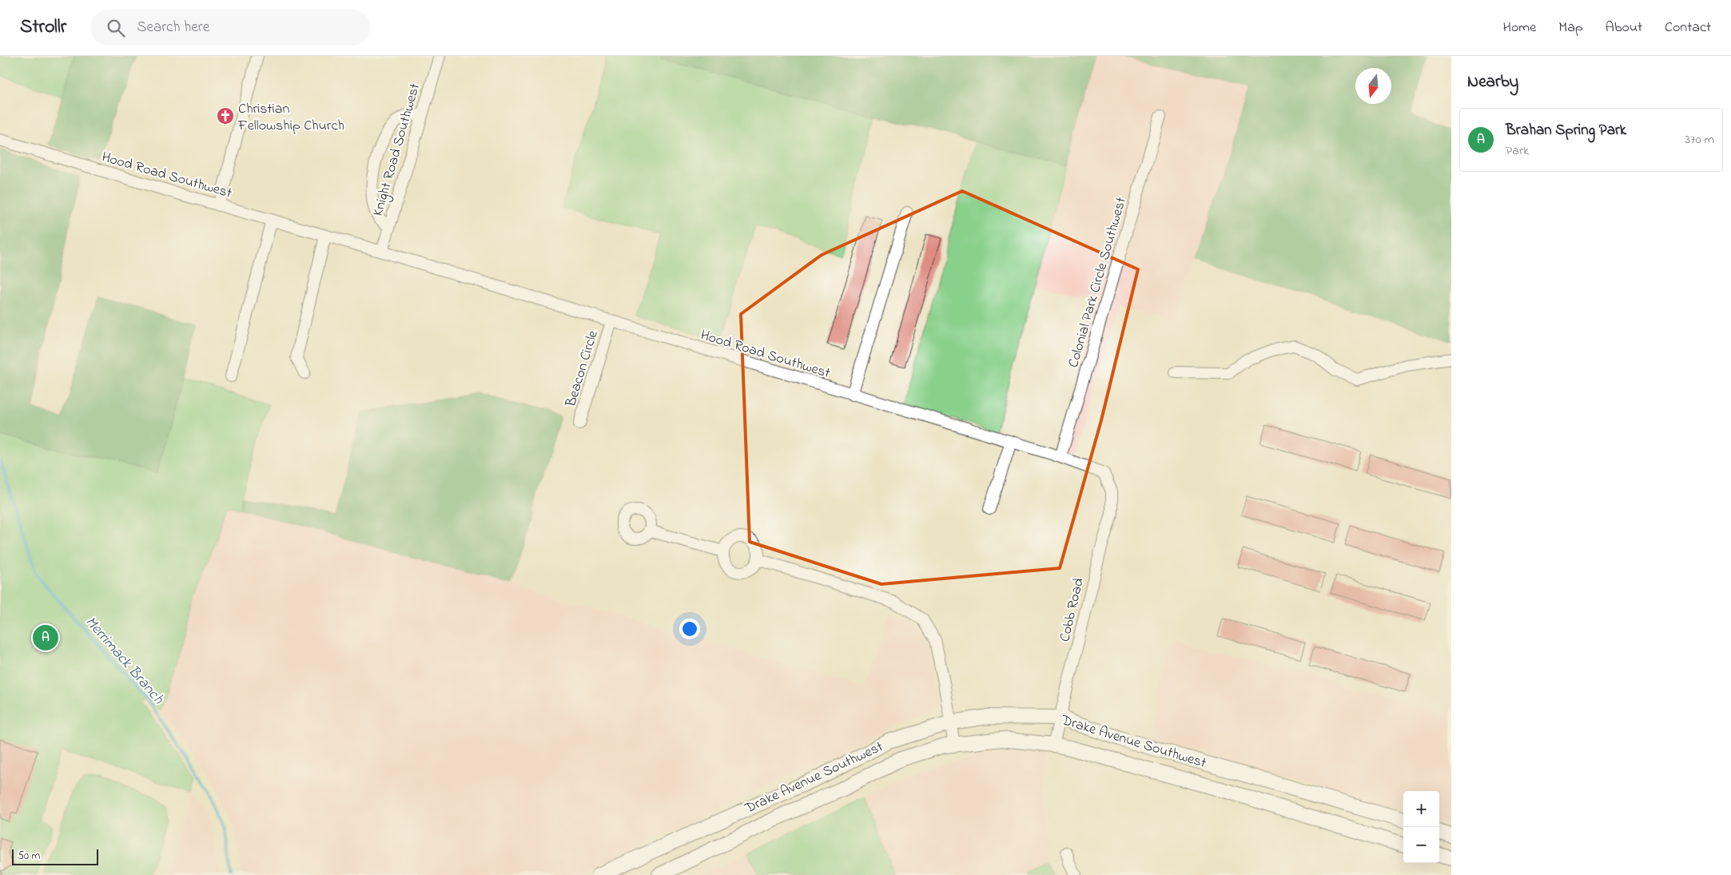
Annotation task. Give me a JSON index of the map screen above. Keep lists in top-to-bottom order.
{
  "streets": {
    "street": [
      "Knight Road Southwest",
      "Hood Road Southwest",
      "Colonial Park Circle Southwest",
      "Beacon Circle",
      "Cobb Road",
      "Drake Avenue Southwest"
    ]
  },
  "crossings": [
    ["Knight Road Southwest", "Hood Road Southwest"],
    ["Hood Road Southwest", "Colonial Park Circle Southwest"],
    ["Hood Road Southwest", "Beacon Circle"],
    ["Hood Road Southwest", "Cobb Road"],
    ["Cobb Road", "Drake Avenue Southwest"]
  ],
  "water": ["Merrimack Branch"],
  "places": {
    "church": ["Christian Fellowship Church"]
  },
  "scale_bar": "50 m",
  "north": "bottom",
  "page": {
    "header": "Strollr",
    "search": "Search here",
    "nav": [
      "Home",
      "Map",
      "About",
      "Contact"
    ],
    "heading": "Nearby",
    "list": [
      {
        "mark": "A",
        "name": "Brahan Spring Park",
        "note": "Park",
        "value": "370 m"
      }
    ],
    "pins": "A",
    "map_buttons": ["+", "−"],
    "scale": "50 m"
  }
}
